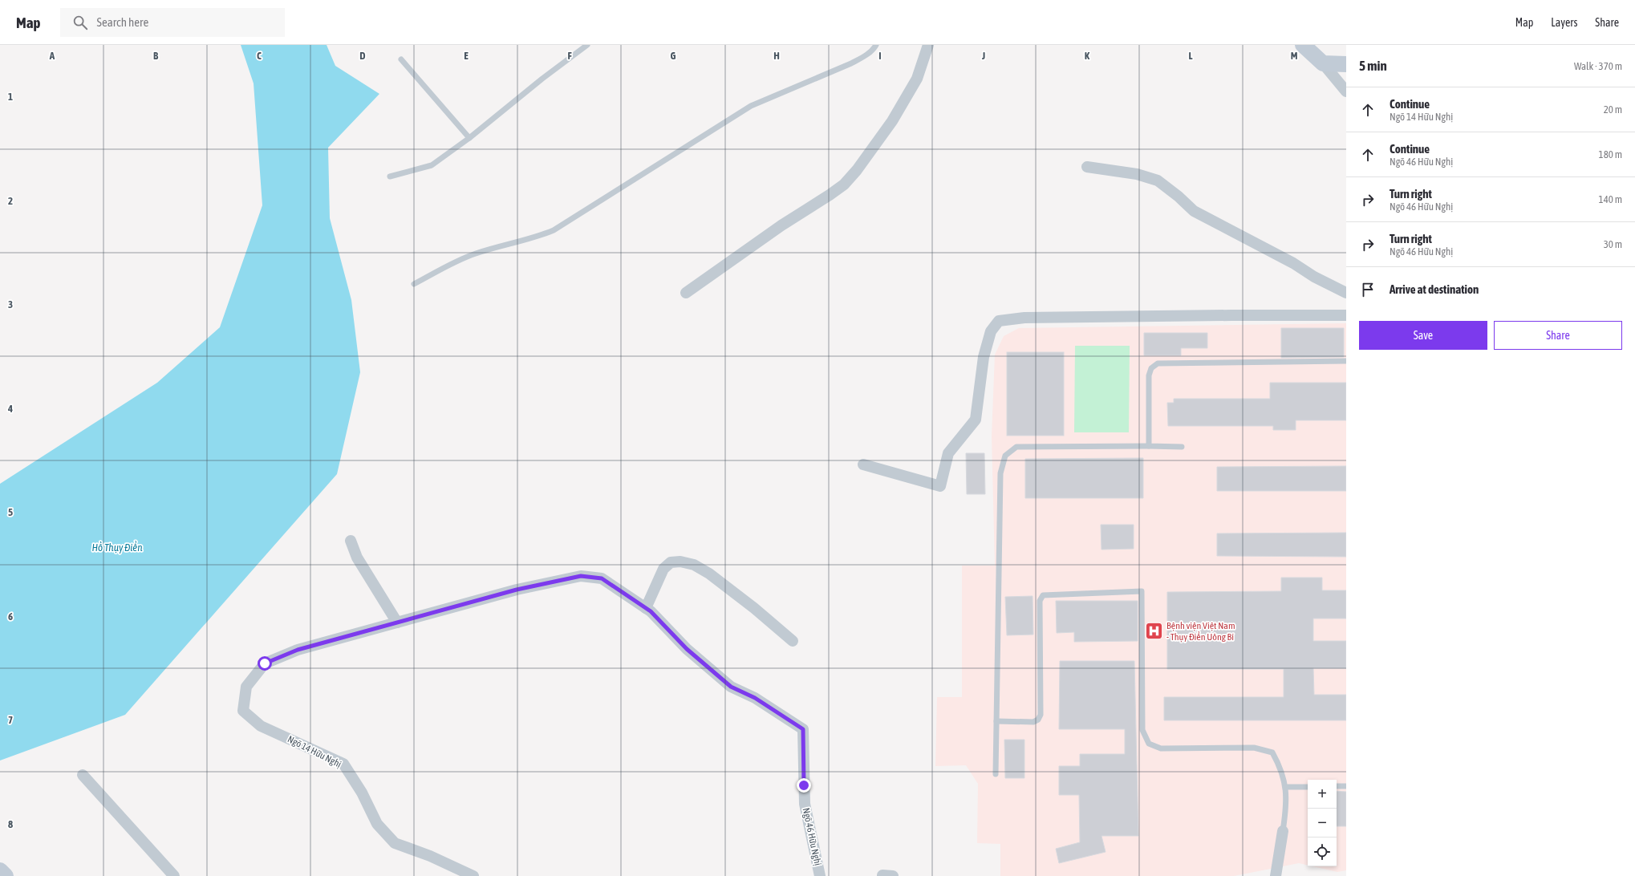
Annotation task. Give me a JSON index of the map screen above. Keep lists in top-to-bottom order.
{
  "streets": {
    "street": ["Ngõ 14 Hữu Nghị", "Ngõ 46 Hữu Nghị"]
  },
  "crossings": [
    ["Ngõ 14 Hữu Nghị", "Ngõ 46 Hữu Nghị"]
  ],
  "water": ["Hồ Thụy Điển"],
  "places": {
    "hospital": ["Bệnh viện Việt Nam - Thụy Điển Uông Bí"]
  },
  "page": {
    "header": "Map",
    "search": "Search here",
    "nav": ["Map", "Layers", "Share"],
    "heading": ["5 min", "Walk · 370 m"],
    "list": [
      ["Continue", "Ngõ 14 Hữu Nghị", "20 m"],
      ["Continue", "Ngõ 46 Hữu Nghị", "180 m"],
      ["Turn right", "Ngõ 46 Hữu Nghị", "140 m"],
      ["Turn right", "Ngõ 46 Hữu Nghị", "30 m"],
      "Arrive at destination"
    ],
    "buttons": ["Save", "Share"],
    "map_buttons": ["+", "−"]
  },
  "grid": {
    "columns": [
      "A",
      "B",
      "C",
      "D",
      "E",
      "F",
      "G",
      "H",
      "I",
      "J",
      "K",
      "L",
      "M"
    ],
    "rows": [
      "1",
      "2",
      "3",
      "4",
      "5",
      "6",
      "7",
      "8"
    ]
  }
}
